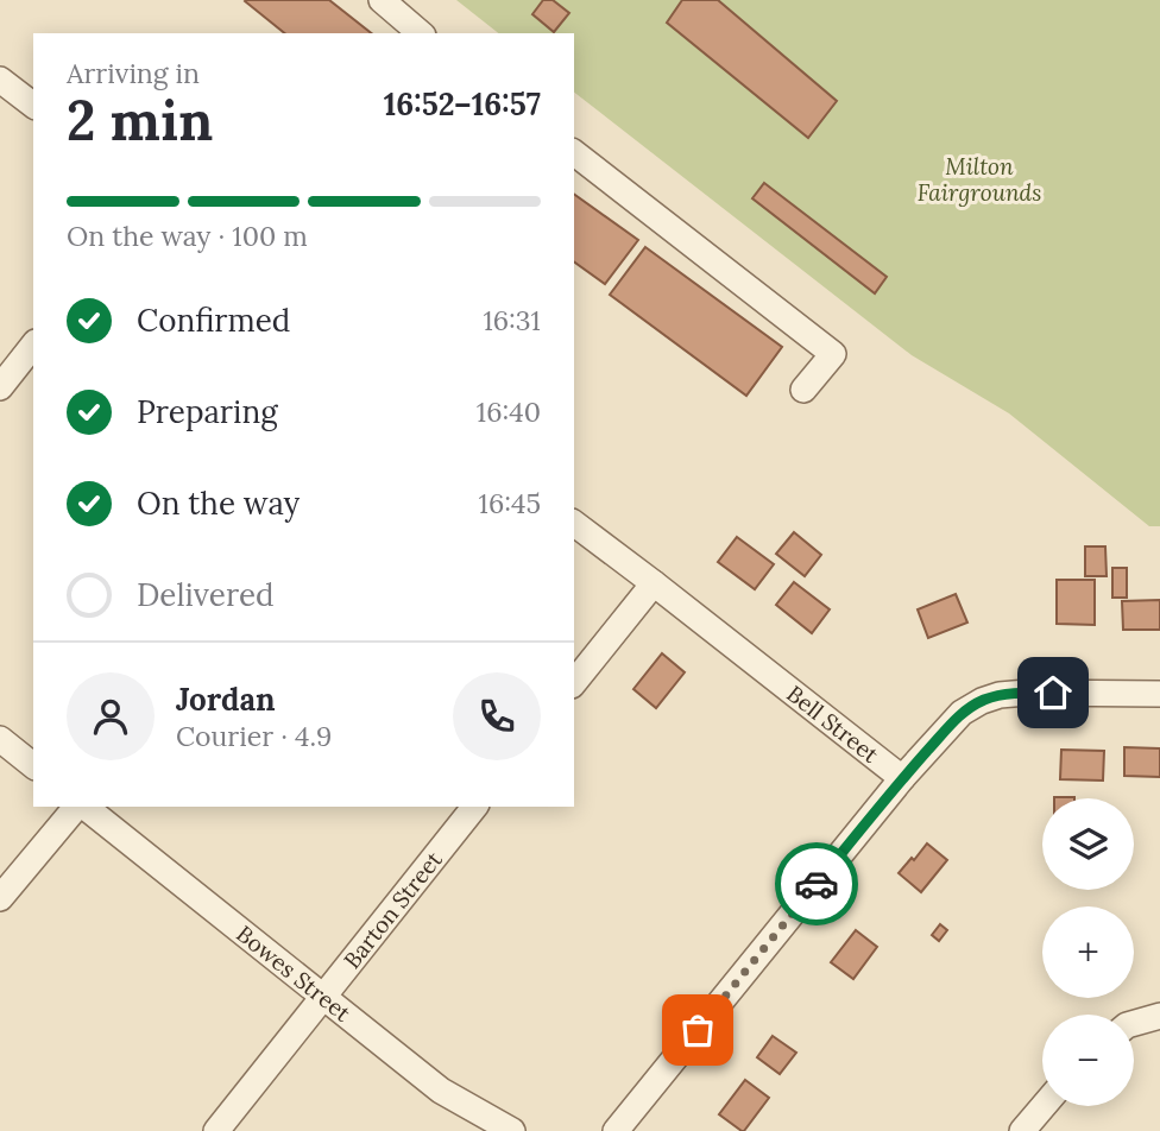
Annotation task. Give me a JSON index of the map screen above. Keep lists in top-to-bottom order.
{
  "streets": {
    "street": ["Bell Street", "Barton Street", "Bowes Street"]
  },
  "crossings": [
    ["Barton Street", "Bowes Street"]
  ],
  "parks": ["Milton Fairgrounds"],
  "page": {
    "heading": ["2 min", "Arriving in", "16:52–16:57"],
    "panel": ["Jordan", "Courier · 4.9"],
    "bar": "On the way · 100 m",
    "list": [
      ["Confirmed", "16:31"],
      ["Preparing", "16:40"],
      ["On the way", "16:45"],
      "Delivered"
    ],
    "map_buttons": ["+", "−"]
  }
}
